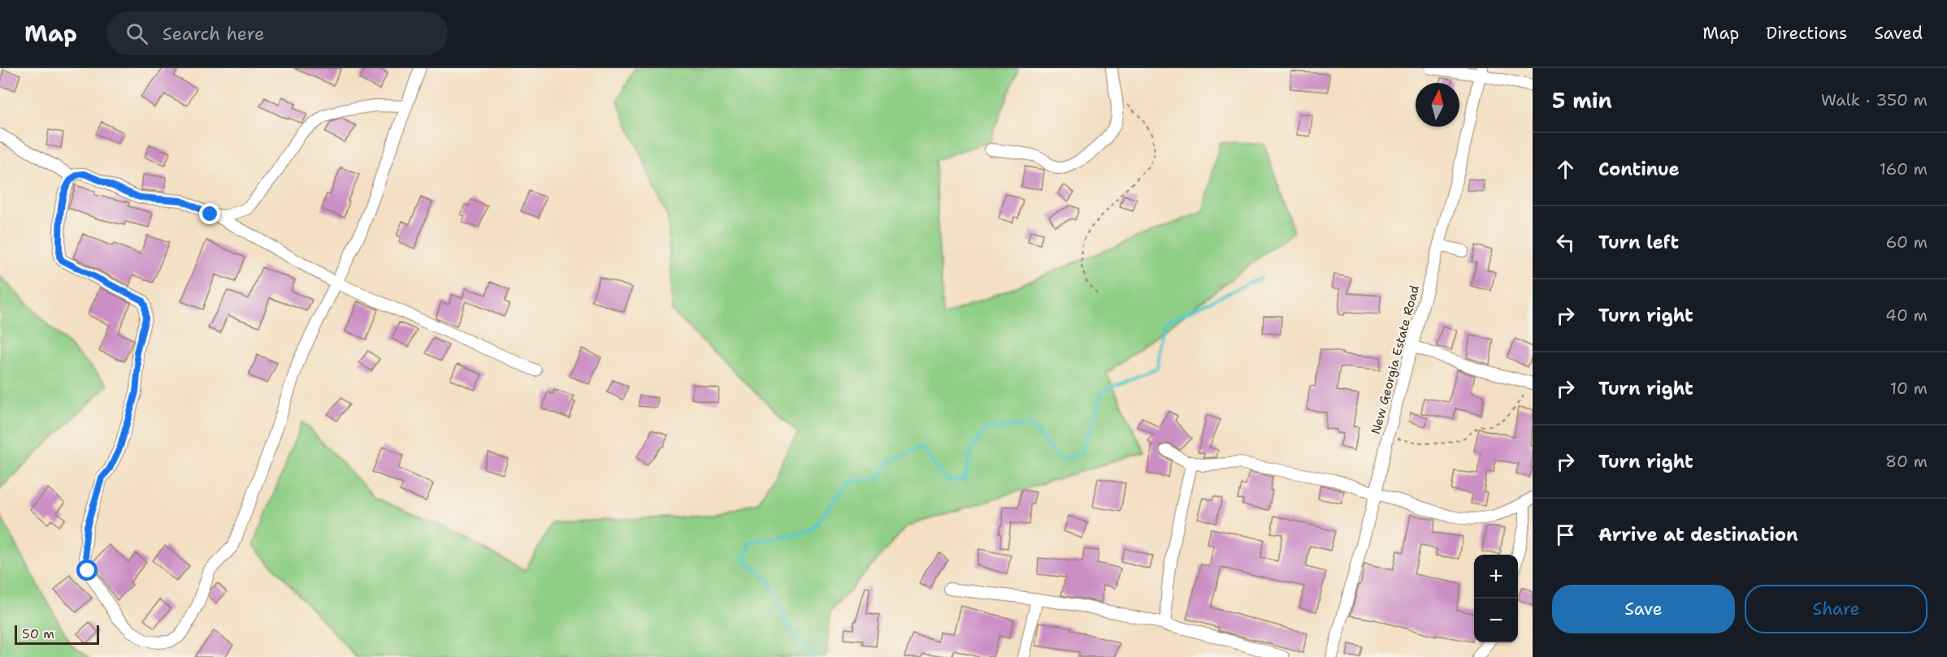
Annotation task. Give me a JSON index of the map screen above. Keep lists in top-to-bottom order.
{
  "streets": {
    "street": ["New Georgia Estate Road"]
  },
  "scale_bar": "50 m",
  "north": "top",
  "page": {
    "header": "Map",
    "search": "Search here",
    "nav": ["Map", "Directions", "Saved"],
    "heading": ["5 min", "Walk · 350 m"],
    "list": [
      ["Continue", "160 m"],
      ["Turn left", "60 m"],
      ["Turn right", "40 m"],
      ["Turn right", "10 m"],
      ["Turn right", "80 m"],
      "Arrive at destination"
    ],
    "map_buttons": ["+", "−"],
    "buttons": ["Save", "Share"],
    "scale": "50 m"
  }
}
